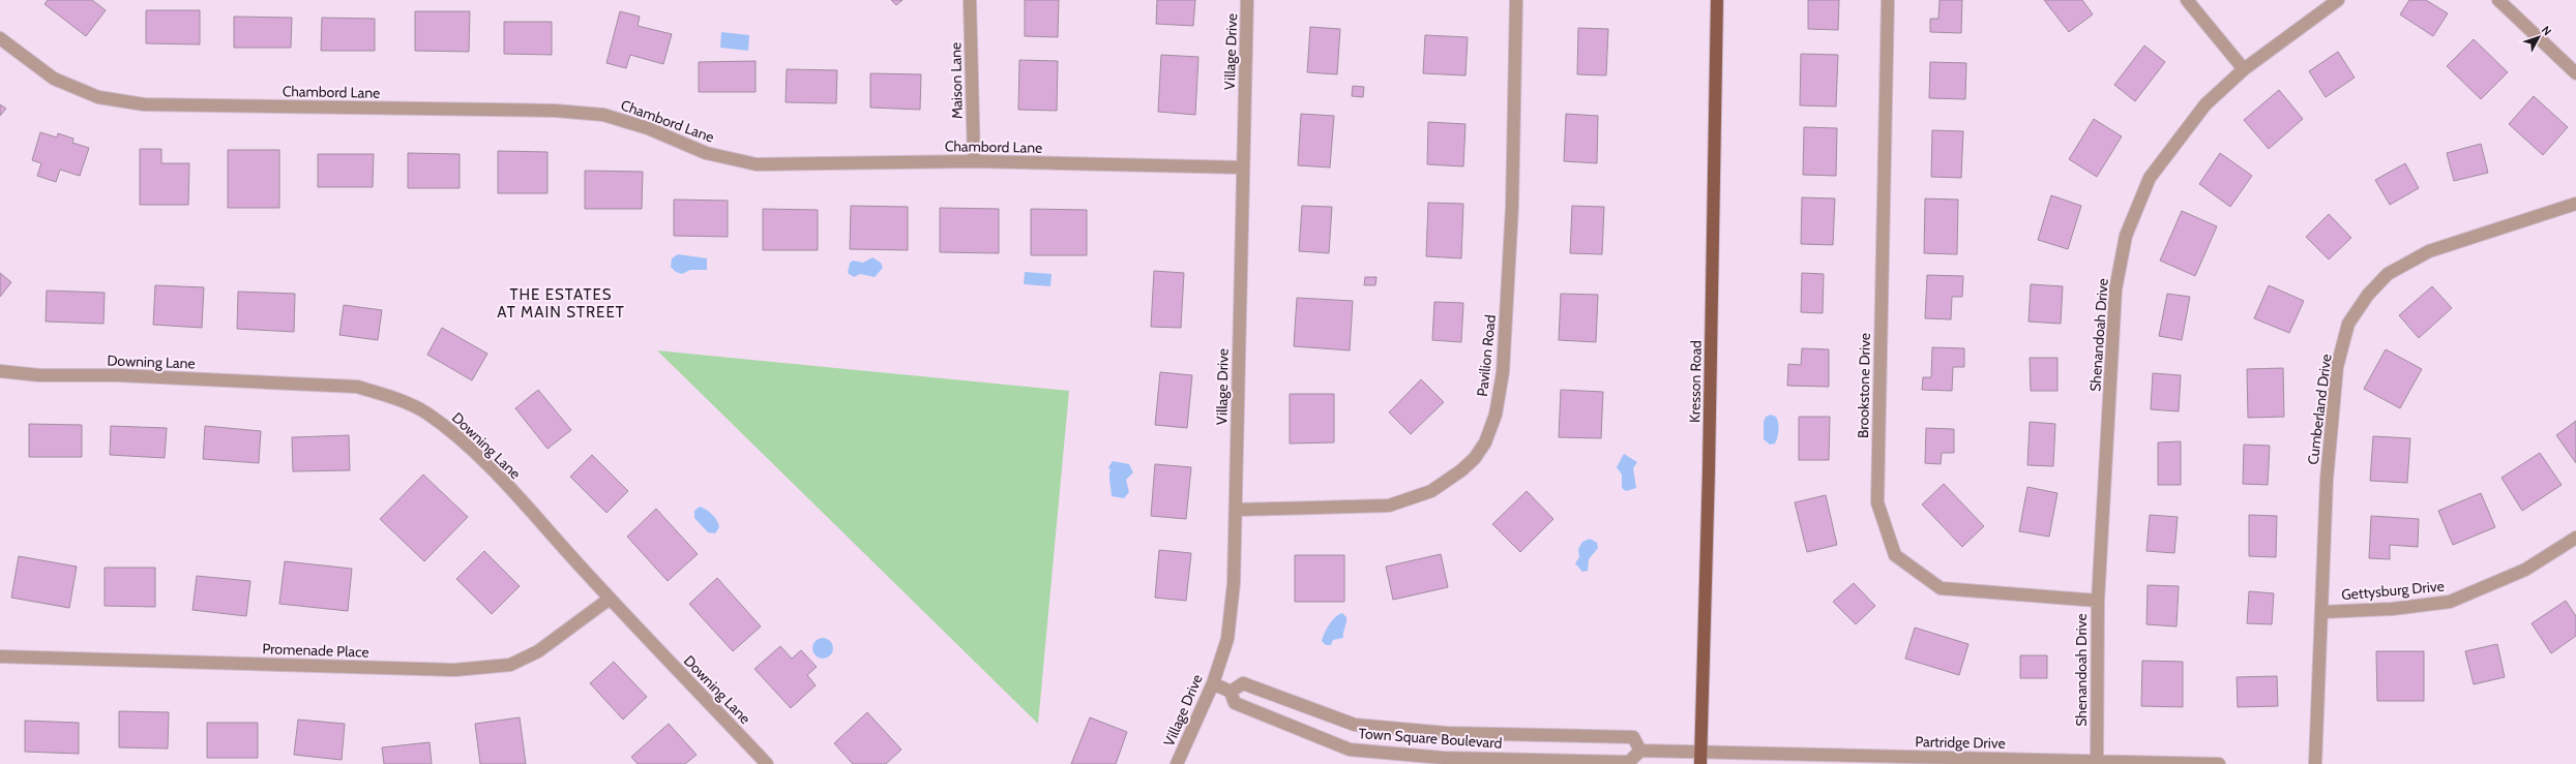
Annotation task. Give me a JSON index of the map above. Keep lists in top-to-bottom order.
{
  "streets": {
    "main road": ["Kresson Road"],
    "street": [
      "Village Drive",
      "Maison Lane",
      "Chambord Lane",
      "Shenandoah Drive",
      "Pavilion Road",
      "Downing Lane",
      "Brookstone Drive",
      "Cumberland Drive",
      "Gettysburg Drive",
      "Promenade Place",
      "Town Square Boulevard",
      "Partridge Drive"
    ]
  },
  "crossings": [
    ["Village Drive", "Chambord Lane"],
    ["Village Drive", "Pavilion Road"],
    ["Village Drive", "Town Square Boulevard"],
    ["Maison Lane", "Chambord Lane"],
    ["Shenandoah Drive", "Brookstone Drive"],
    ["Shenandoah Drive", "Partridge Drive"],
    ["Downing Lane", "Promenade Place"],
    ["Kresson Road", "Partridge Drive"],
    ["Cumberland Drive", "Gettysburg Drive"]
  ],
  "districts": ["THE ESTATES AT MAIN STREET"],
  "north": "top right"
}
